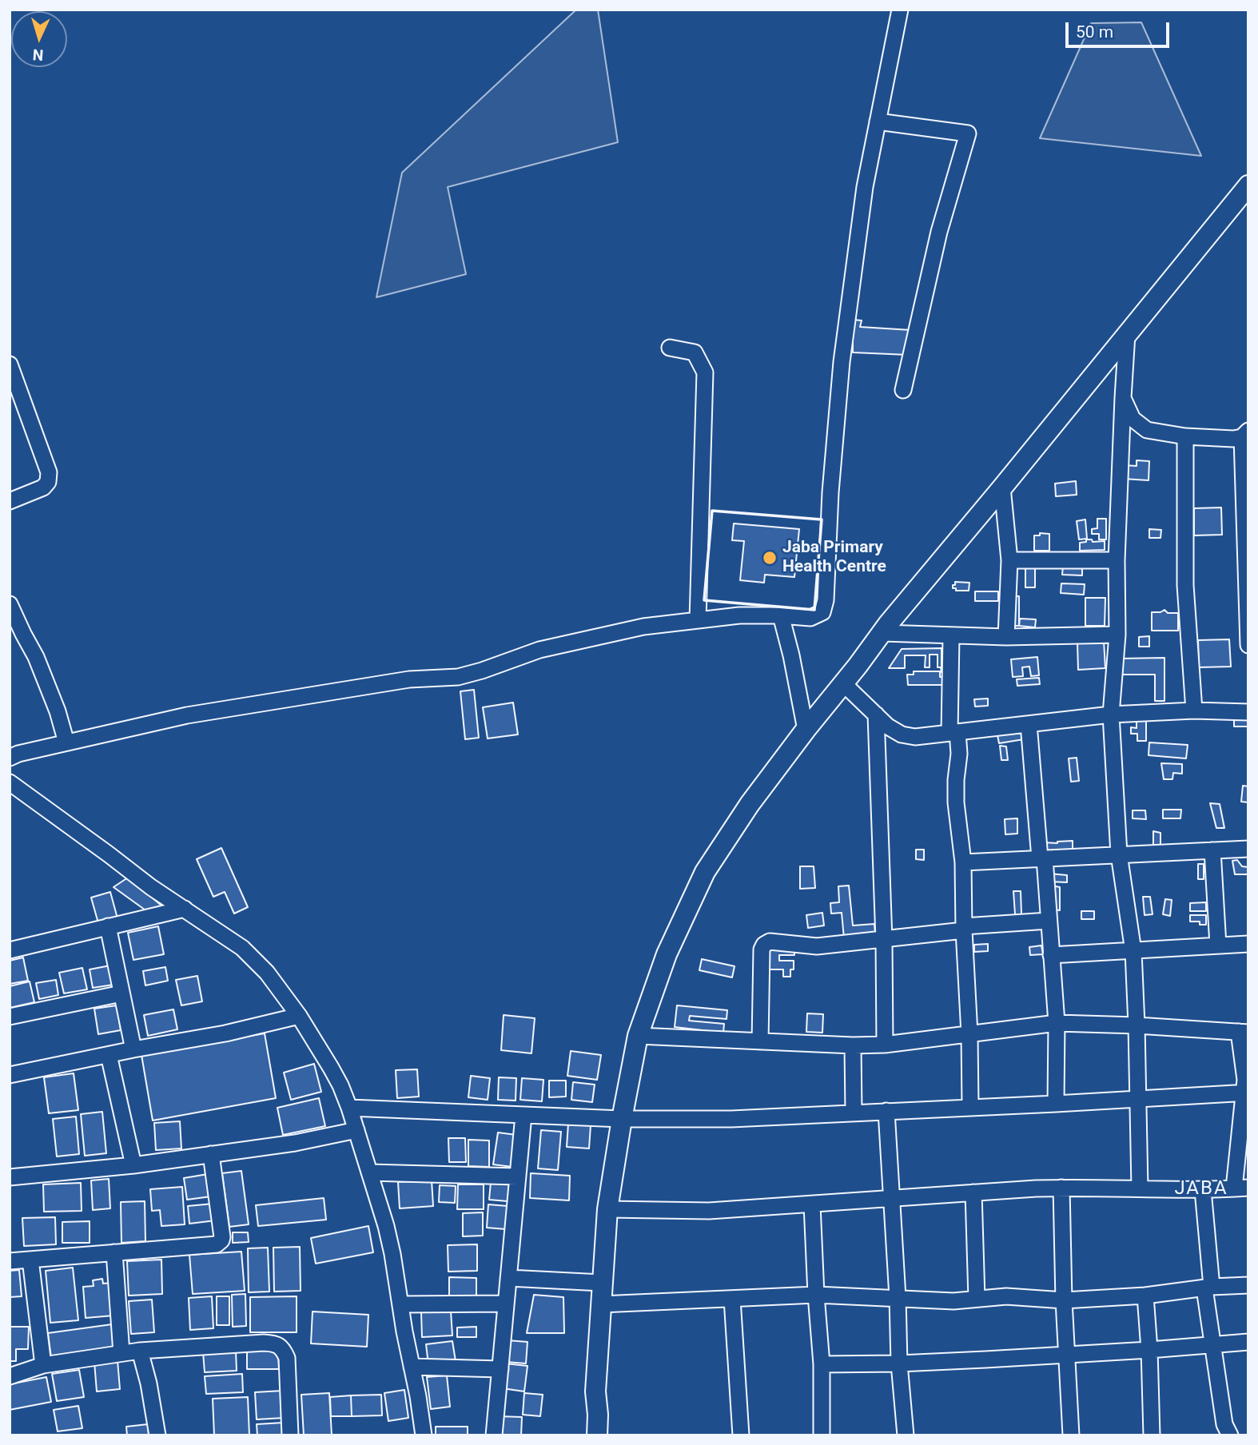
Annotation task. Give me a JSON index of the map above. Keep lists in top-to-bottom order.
{
  "districts": ["JABA"],
  "places": ["Jaba Primary Health Centre"],
  "scale_bar": "50 m",
  "north": "bottom"
}
